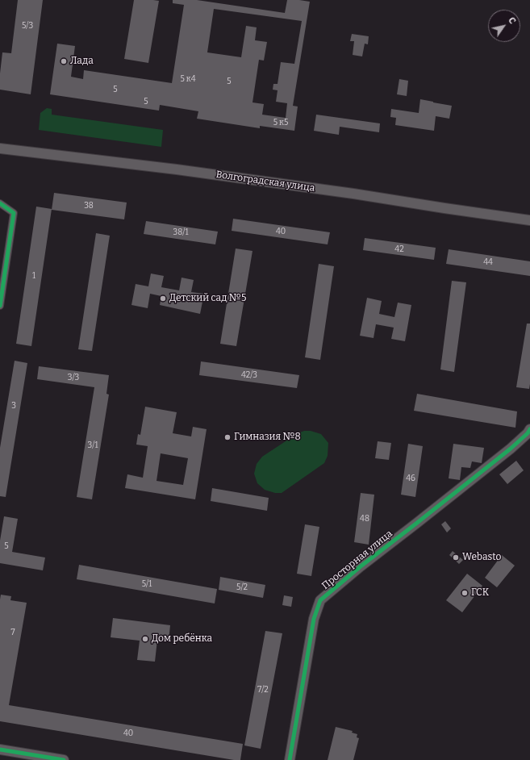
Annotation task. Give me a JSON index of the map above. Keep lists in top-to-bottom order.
{
  "streets": {
    "main road": ["Волгоградская улица", "Просторная улица"]
  },
  "places": [
    "Лада",
    "Детский сад №5",
    "Гимназия №8",
    "Webasto",
    "ГСК",
    "Дом ребёнка"
  ],
  "house_numbers": [
    "5/3",
    "5 к4",
    "5",
    "5",
    "5",
    "5 к5",
    "38",
    "40",
    "38/1",
    "42",
    "44",
    "1",
    "42/3",
    "3/3",
    "3",
    "3/1",
    "46",
    "48",
    "5",
    "5/1",
    "5/2",
    "7",
    "7/2",
    "40"
  ],
  "north": "top right"
}
